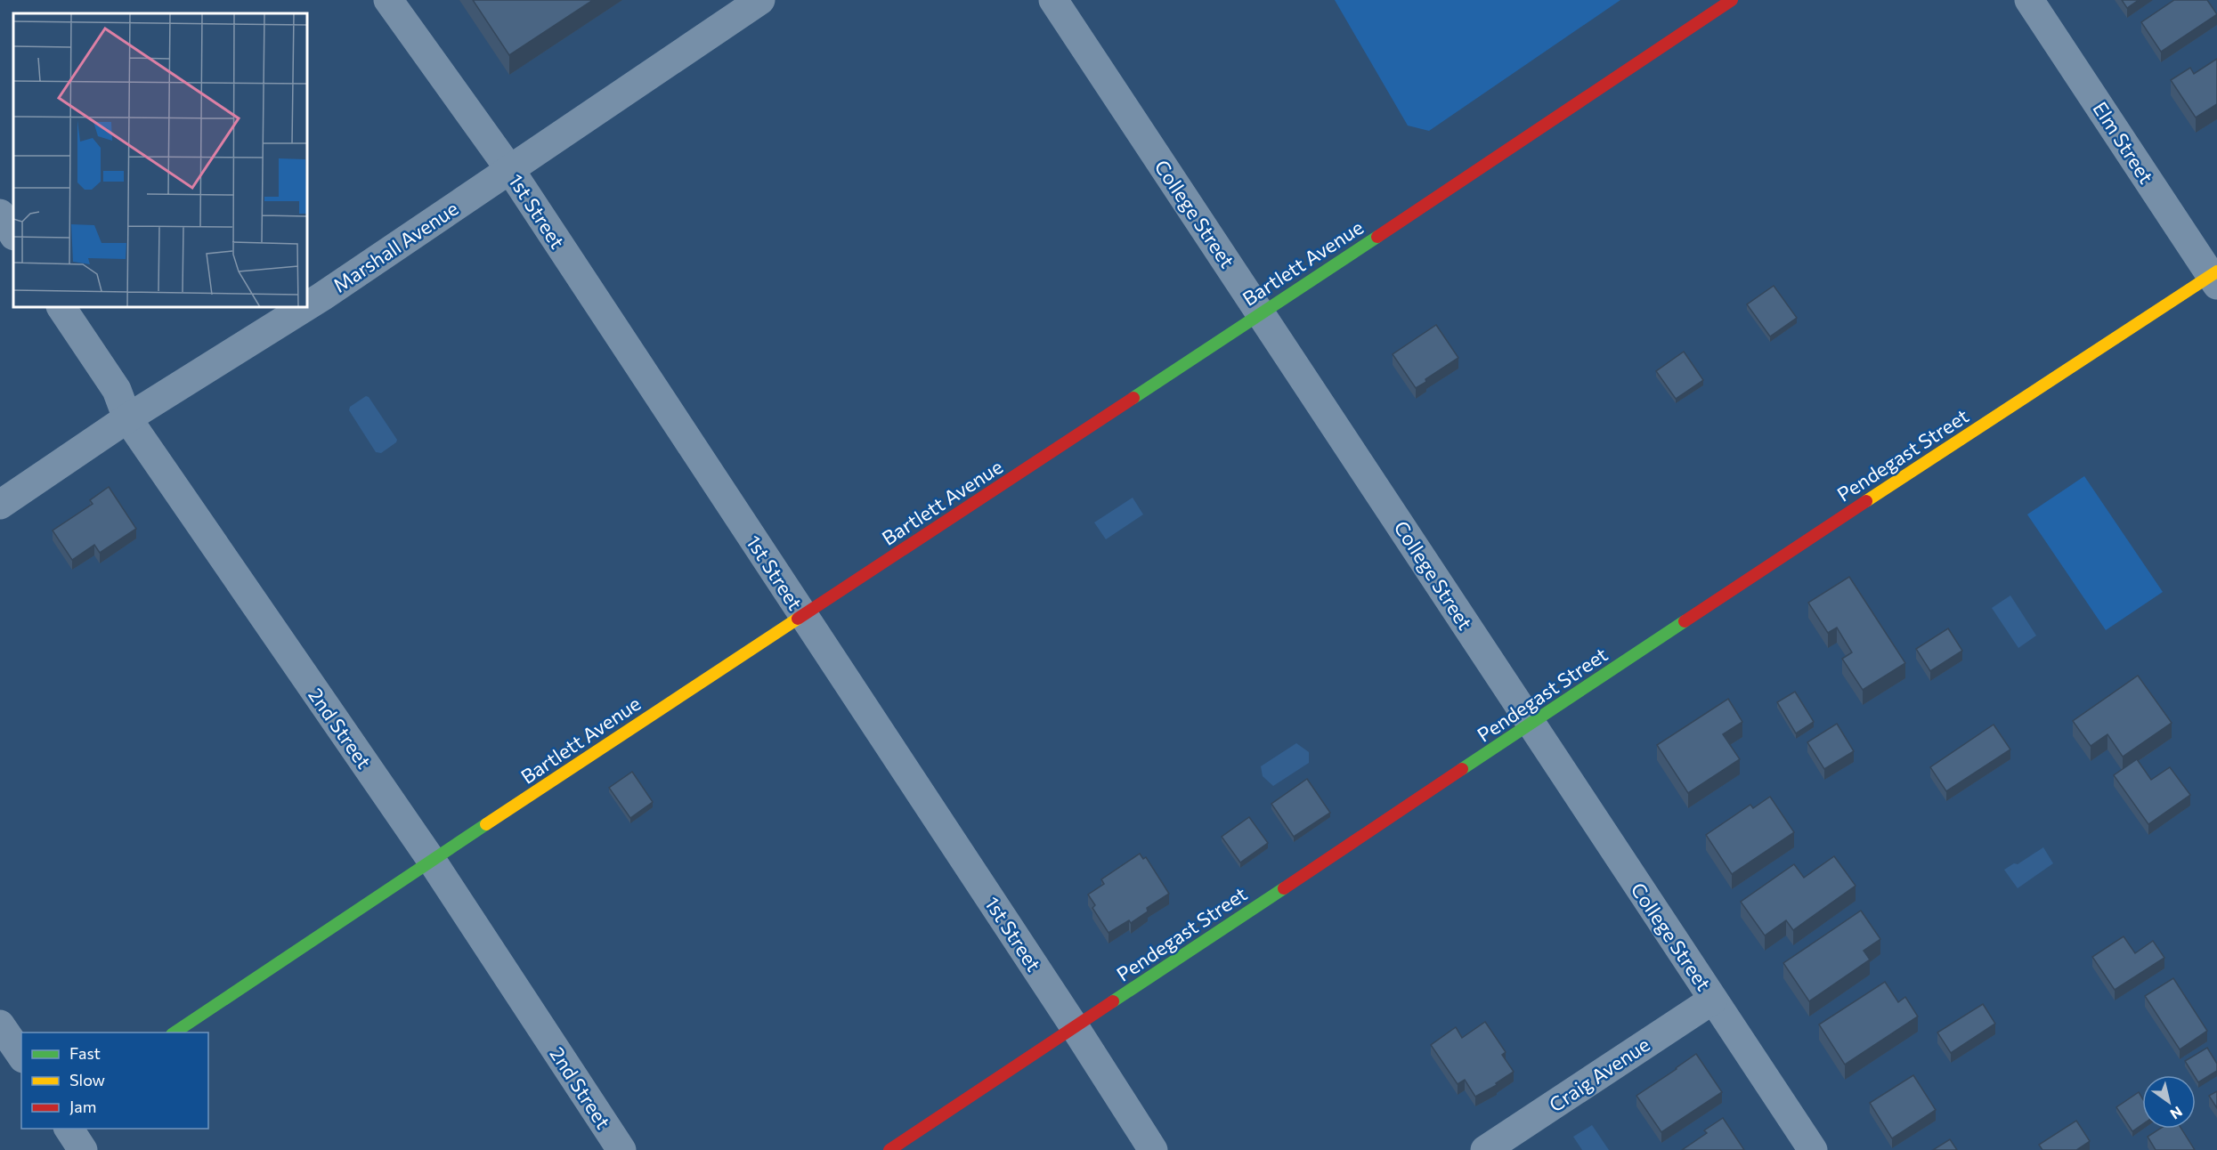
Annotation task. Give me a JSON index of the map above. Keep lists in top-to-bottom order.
{
  "streets": {
    "street": [
      "Elm Street",
      "1st Street",
      "College Street",
      "Marshall Avenue",
      "Bartlett Avenue",
      "Pendegast Street",
      "2nd Street",
      "Craig Avenue"
    ]
  },
  "crossings": [
    ["Elm Street", "Pendegast Street"],
    ["1st Street", "Marshall Avenue"],
    ["1st Street", "Bartlett Avenue"],
    ["1st Street", "Pendegast Street"],
    ["College Street", "Bartlett Avenue"],
    ["College Street", "Pendegast Street"],
    ["College Street", "Craig Avenue"],
    ["Marshall Avenue", "2nd Street"],
    ["Bartlett Avenue", "2nd Street"]
  ],
  "legend": ["Fast", "Slow", "Jam"],
  "north": "bottom right"
}
